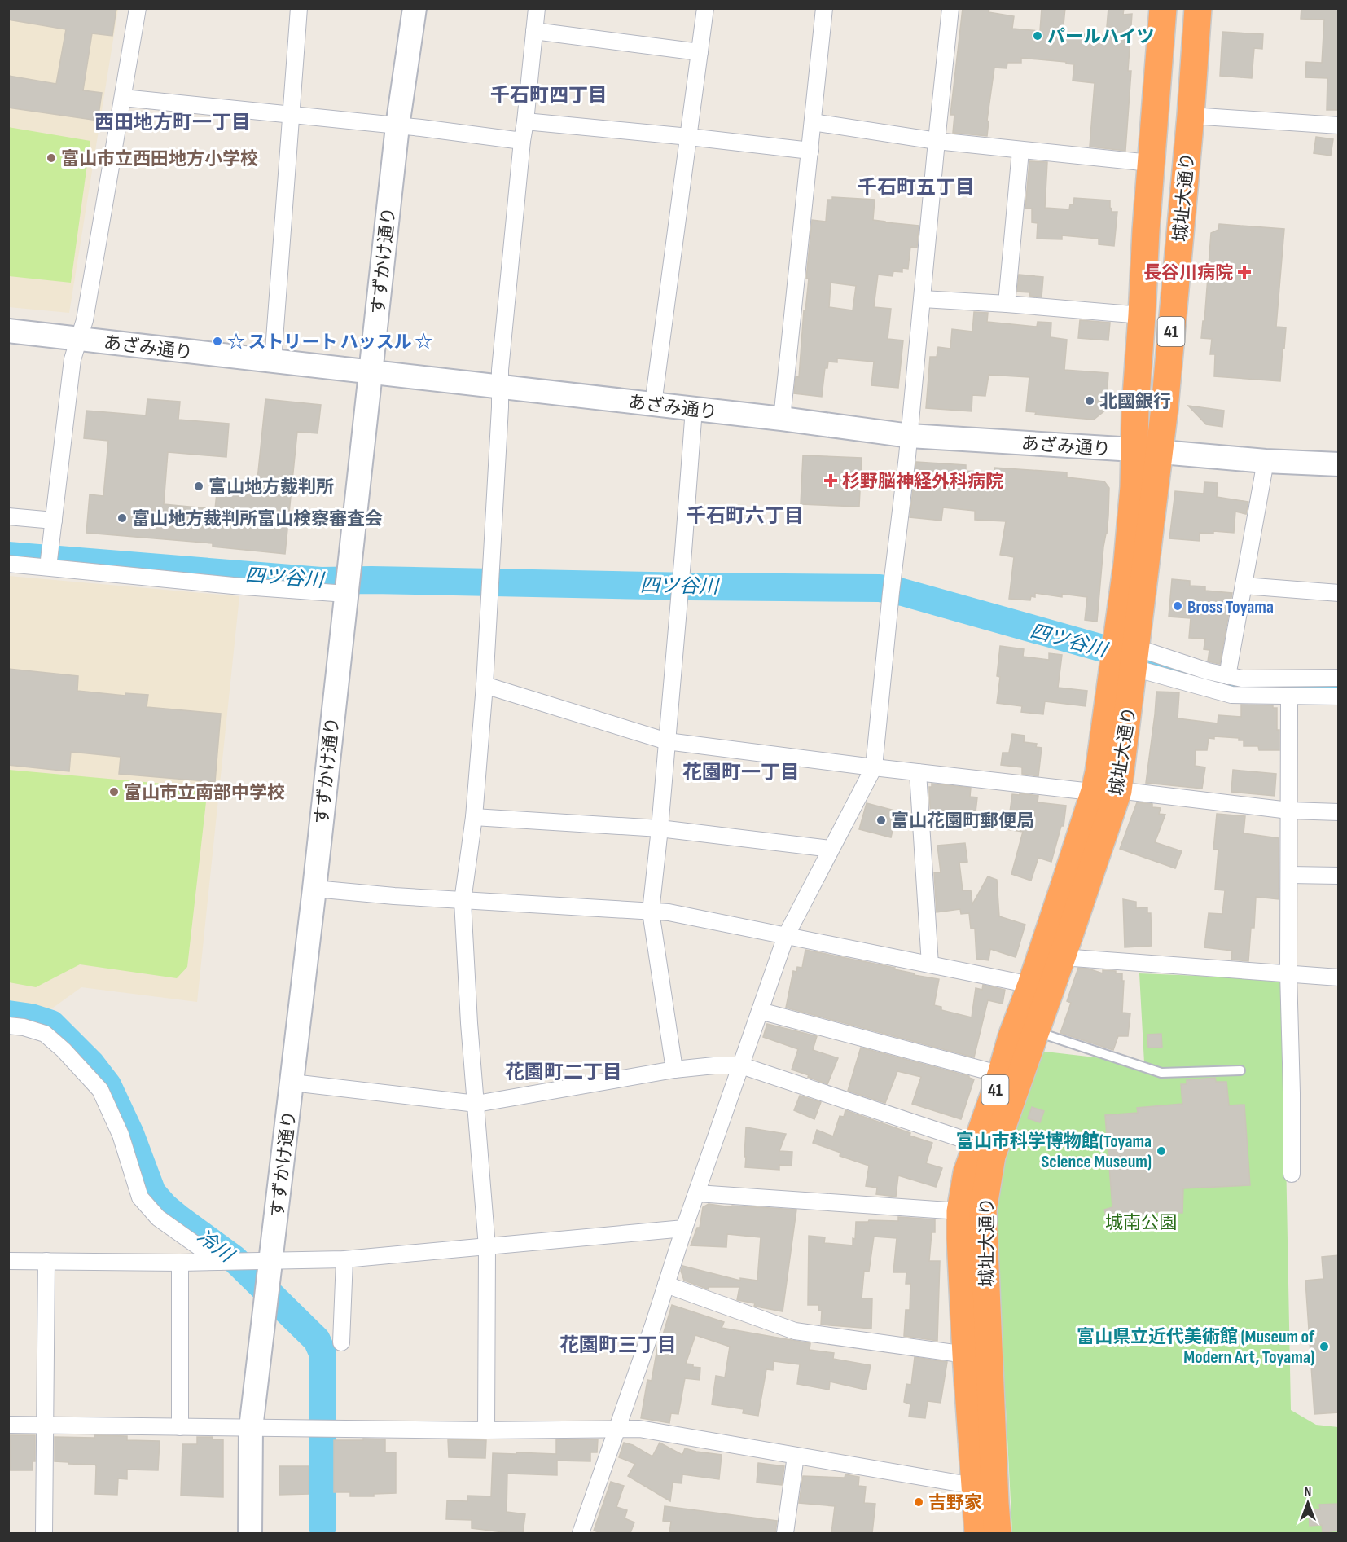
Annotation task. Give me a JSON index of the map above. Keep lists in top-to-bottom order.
{
  "streets": {
    "highway": ["城址大通り", "41"],
    "street": ["すずかけ通り", "あざみ通り"]
  },
  "crossings": [
    ["城址大通り", "あざみ通り"],
    ["すずかけ通り", "あざみ通り"]
  ],
  "districts": [
    "千石町四丁目",
    "西田地方町一丁目",
    "千石町五丁目",
    "千石町六丁目",
    "花園町一丁目",
    "花園町二丁目",
    "花園町三丁目"
  ],
  "water": ["四ツ谷川", "冷川"],
  "parks": ["城南公園"],
  "places": {
    "other": [
      "パールハイツ",
      "富山市立西田地方小学校",
      "☆ ストリート ハッスル ☆",
      "北國銀行",
      "富山地方裁判所",
      "富山地方裁判所富山検察審査会",
      "Bross Toyama",
      "富山市立南部中学校",
      "富山花園町郵便局",
      "富山市科学博物館(Toyama Science Museum)",
      "富山県立近代美術館 (Museum of Modern Art, Toyama)",
      "吉野家"
    ],
    "health": ["長谷川病院", "杉野脳神経外科病院"]
  },
  "north": "top"
}
